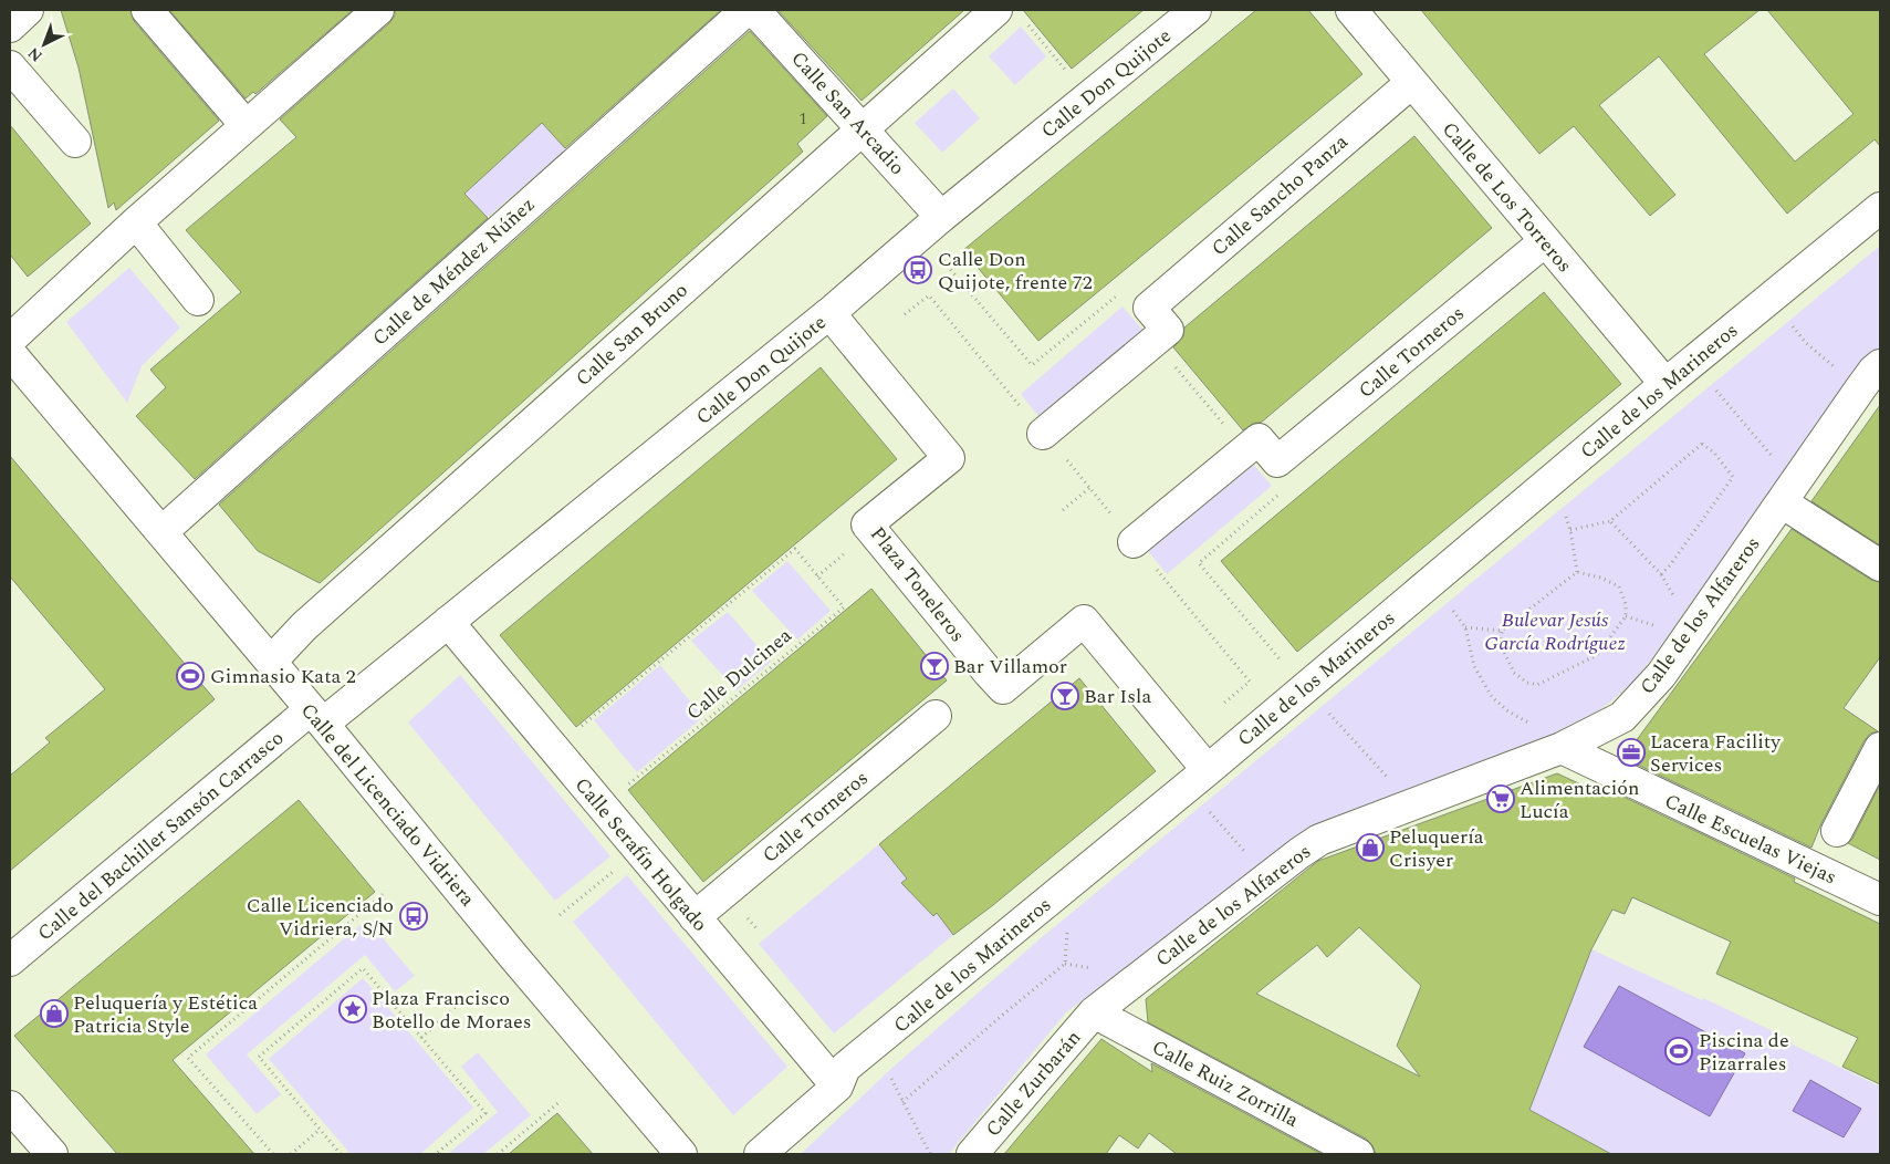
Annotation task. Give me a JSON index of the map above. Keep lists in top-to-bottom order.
{
  "streets": {
    "street": [
      "Calle Don Quijote",
      "Calle San Arcadio",
      "Calle Sancho Panza",
      "Calle de Los Torreros",
      "Calle de Méndez Núñez",
      "Calle San Bruno",
      "Calle Torneros",
      "Calle de los Marineros",
      "Plaza Toneleros",
      "Calle de los Alfareros",
      "Calle del Licenciado Vidriera",
      "Calle del Bachiller Sansón Carrasco",
      "Calle Escuelas Viejas",
      "Calle Serafín Holgado",
      "Calle Zurbarán",
      "Calle Ruiz Zorrilla"
    ],
    "path": ["Calle Dulcinea"]
  },
  "crossings": [
    ["Calle Don Quijote", "Calle San Arcadio"],
    ["Calle Don Quijote", "Plaza Toneleros"],
    ["Calle Don Quijote", "Calle del Licenciado Vidriera"],
    ["Calle Don Quijote", "Calle del Bachiller Sansón Carrasco"],
    ["Calle Don Quijote", "Calle Serafín Holgado"],
    ["Calle San Arcadio", "Calle San Bruno"],
    ["Calle Sancho Panza", "Calle de Los Torreros"],
    ["Calle de Los Torreros", "Calle Torneros"],
    ["Calle de Los Torreros", "Calle de los Marineros"],
    ["Calle de Méndez Núñez", "Calle del Licenciado Vidriera"],
    ["Calle San Bruno", "Calle del Licenciado Vidriera"],
    ["Calle Torneros", "Calle Serafín Holgado"],
    ["Calle de los Marineros", "Plaza Toneleros"],
    ["Calle de los Marineros", "Calle Serafín Holgado"],
    ["Calle de los Alfareros", "Calle Escuelas Viejas"],
    ["Calle de los Alfareros", "Calle Zurbarán"],
    ["Calle de los Alfareros", "Calle Ruiz Zorrilla"],
    ["Calle del Licenciado Vidriera", "Calle del Bachiller Sansón Carrasco"],
    ["Calle Zurbarán", "Calle Ruiz Zorrilla"]
  ],
  "parks": ["Bulevar Jesús García Rodríguez"],
  "places": {
    "bus stop": ["Calle Don Quijote, frente 72", "Calle Licenciado Vidriera, S/N"],
    "bar": ["Bar Villamor", "Bar Isla"],
    "sports": ["Gimnasio Kata 2", "Piscina de Pizarrales"],
    "office": ["Lacera Facility Services"],
    "supermarket": ["Alimentación Lucía"],
    "shop": ["Peluquería Crisyer", "Peluquería y Estética Patricia Style"],
    "place": ["Plaza Francisco Botello de Moraes"]
  },
  "house_numbers": ["1"],
  "north": "bottom left"
}
